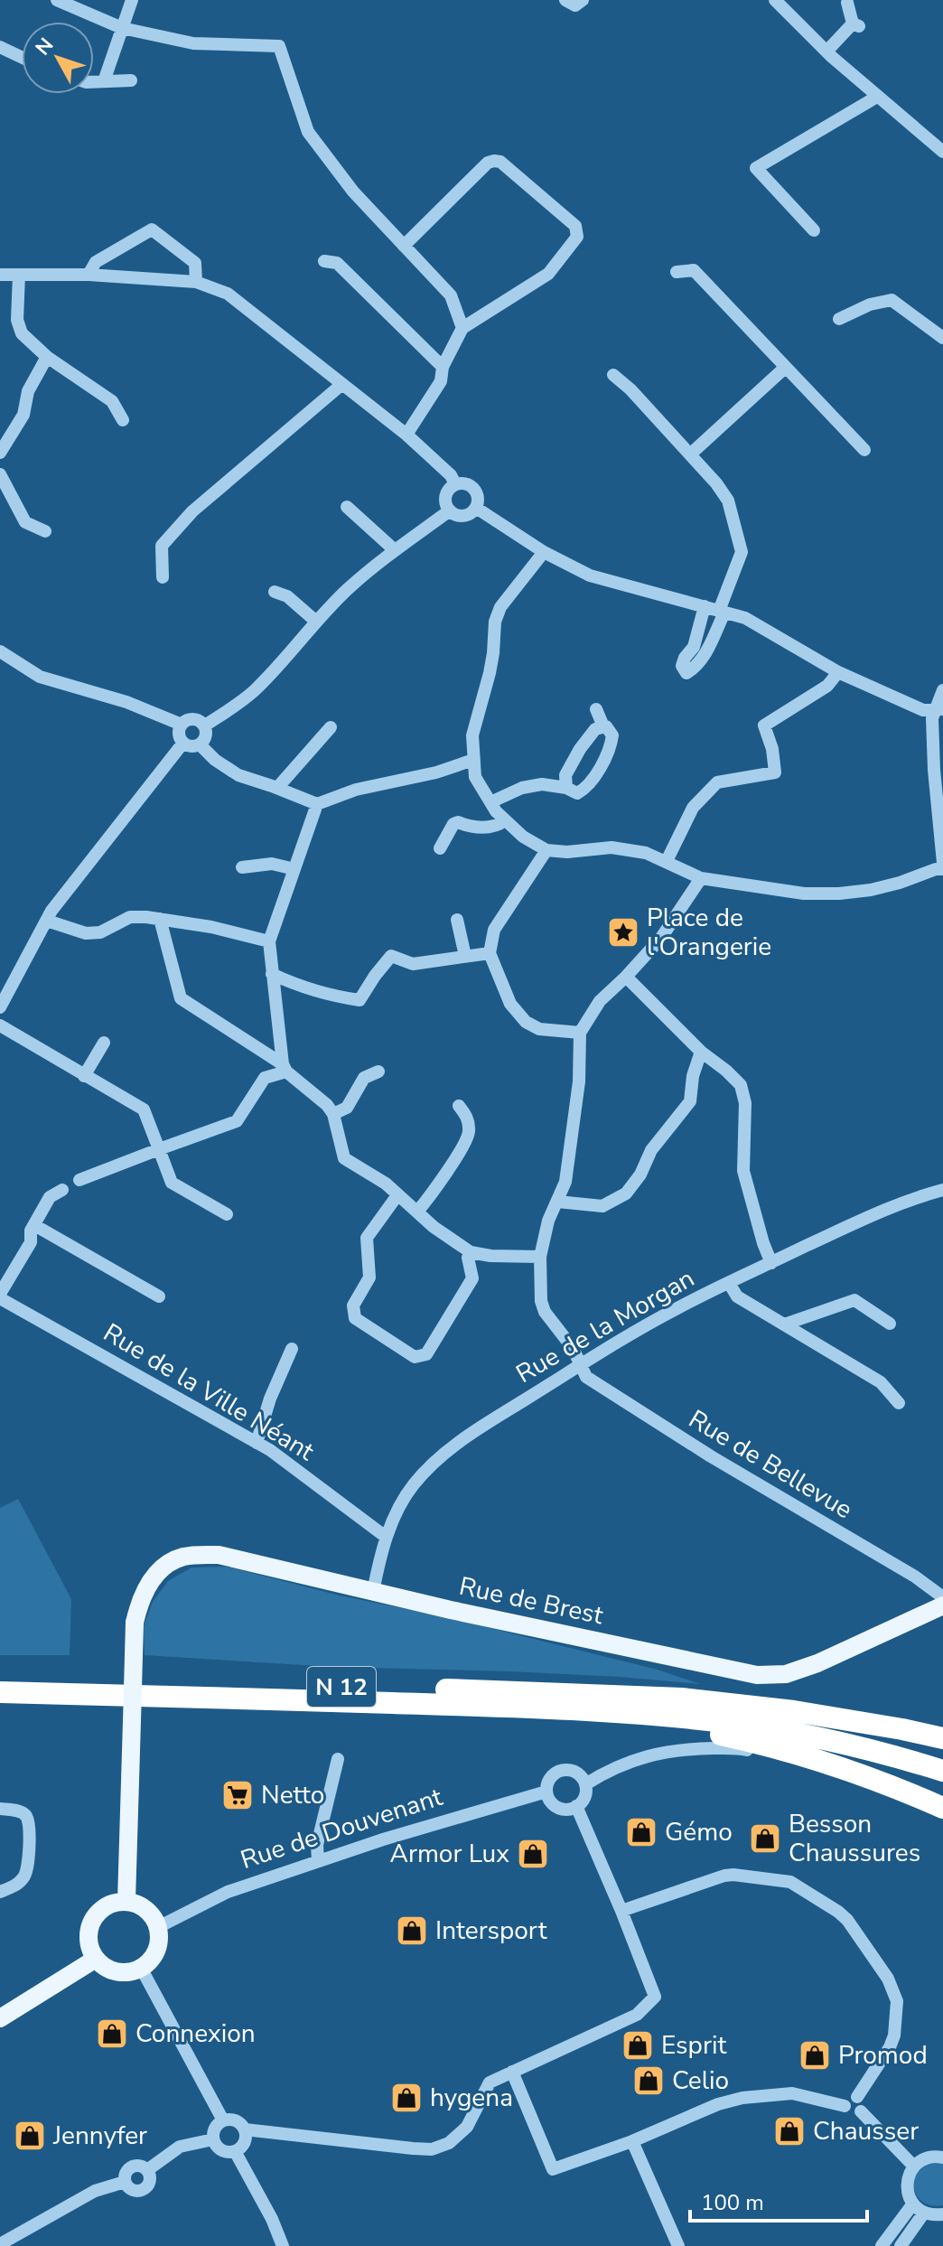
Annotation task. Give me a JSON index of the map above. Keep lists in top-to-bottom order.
{
  "streets": {
    "highway": ["N 12"],
    "main road": ["Rue de Brest"],
    "street": [
      "Rue de la Morgan",
      "Rue de la Ville Néant",
      "Rue de Bellevue",
      "Rue de Douvenant"
    ]
  },
  "crossings": [
    ["Rue de la Morgan", "Rue de la Ville Néant"],
    ["Rue de la Morgan", "Rue de Bellevue"],
    ["Rue de la Morgan", "Rue de Brest"],
    ["Rue de Brest", "Rue de Douvenant"]
  ],
  "places": {
    "place": ["Place de l'Orangerie"],
    "supermarket": ["Netto"],
    "shop": [
      "Gémo",
      "Besson Chaussures",
      "Armor Lux",
      "Intersport",
      "Connexion",
      "Esprit",
      "Promod",
      "Celio",
      "hygena",
      "Chausser",
      "Jennyfer"
    ]
  },
  "scale_bar": "100 m",
  "north": "top left"
}
